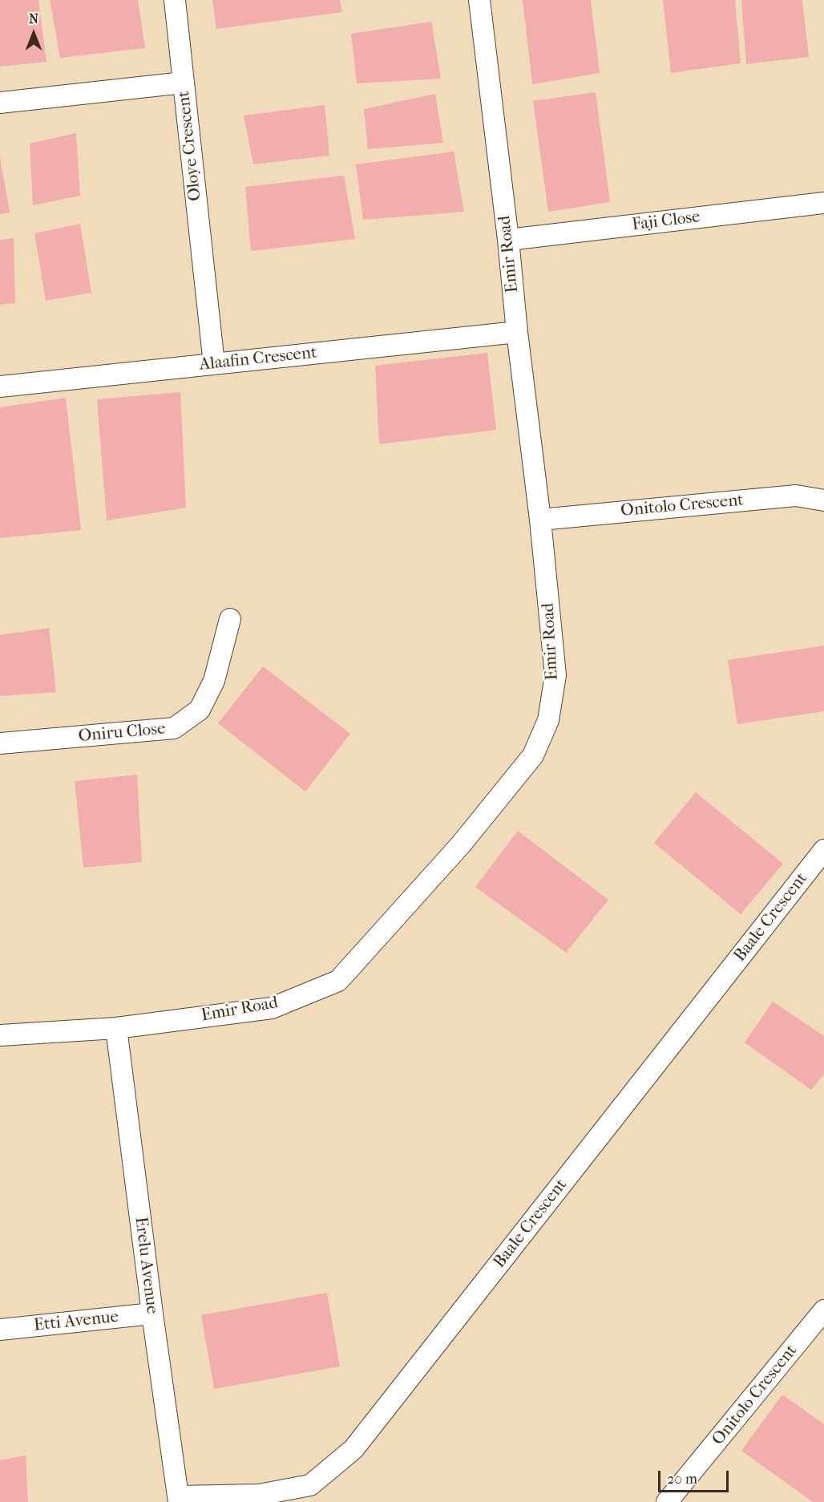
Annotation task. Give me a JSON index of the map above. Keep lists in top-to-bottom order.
{
  "streets": {
    "street": [
      "Oloye Crescent",
      "Faji Close",
      "Emir Road",
      "Alaafin Crescent",
      "Onitolo Crescent",
      "Oniru Close",
      "Baale Crescent",
      "Erelu Avenue",
      "Etti Avenue"
    ]
  },
  "crossings": [
    ["Oloye Crescent", "Alaafin Crescent"],
    ["Faji Close", "Emir Road"],
    ["Emir Road", "Alaafin Crescent"],
    ["Emir Road", "Onitolo Crescent"],
    ["Emir Road", "Erelu Avenue"],
    ["Baale Crescent", "Erelu Avenue"],
    ["Erelu Avenue", "Etti Avenue"]
  ],
  "scale_bar": "20 m",
  "north": "top"
}
